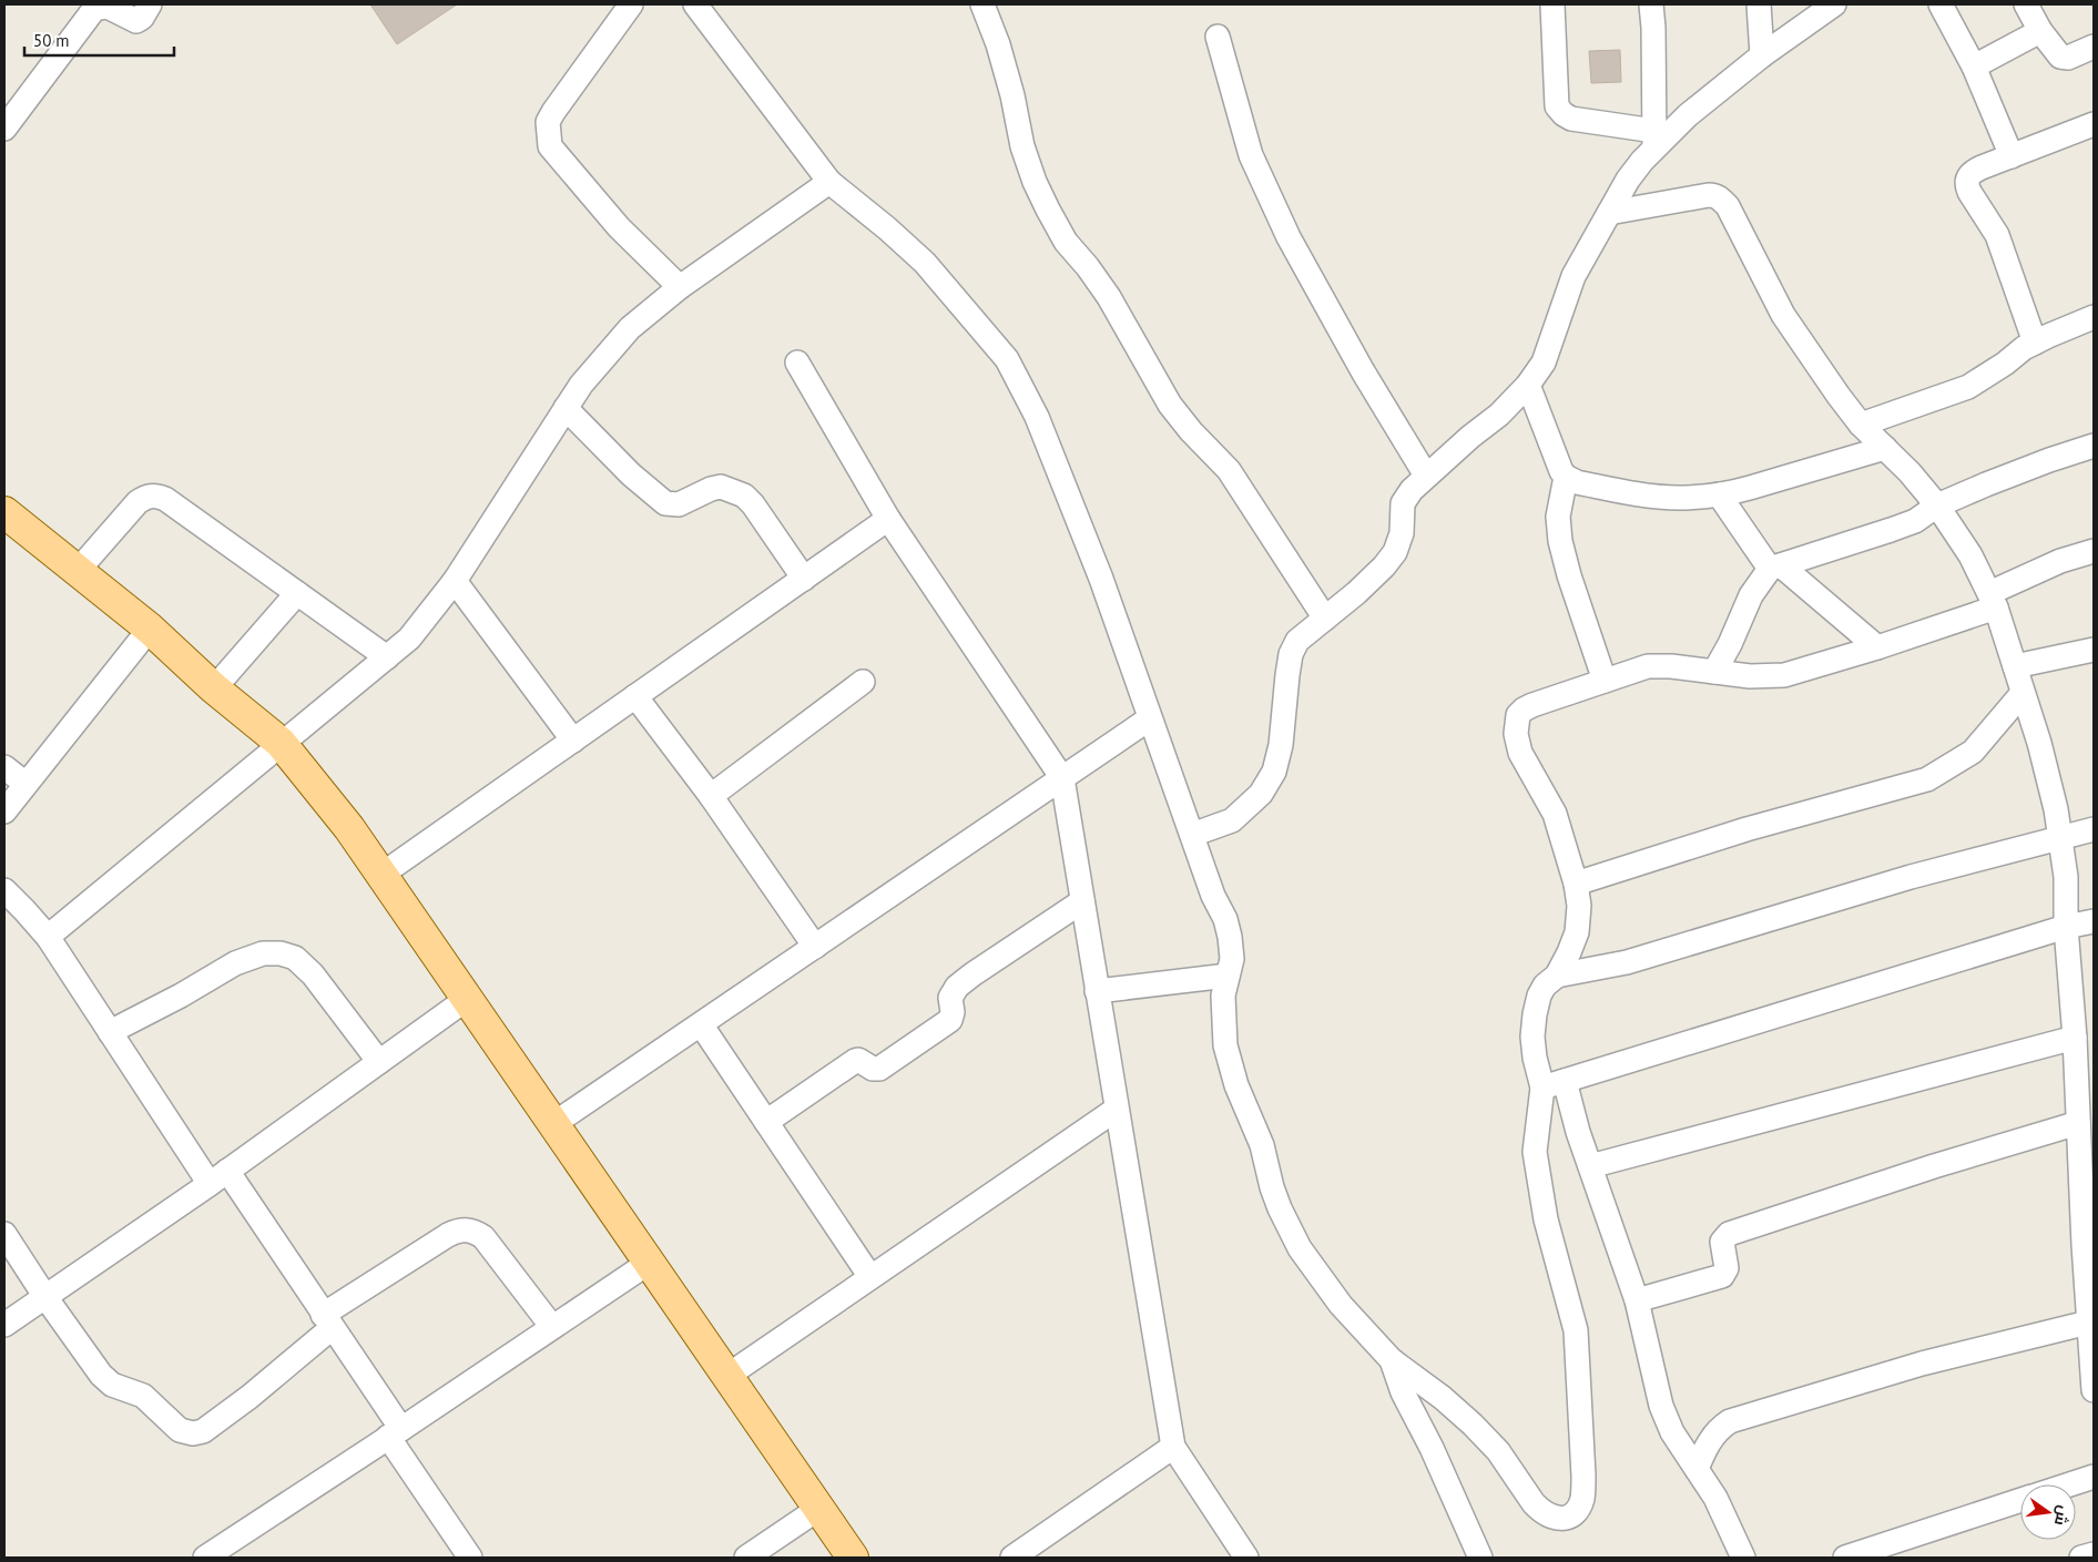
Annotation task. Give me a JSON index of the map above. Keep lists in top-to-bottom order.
{
  "scale_bar": "50 m",
  "north": "right"
}
